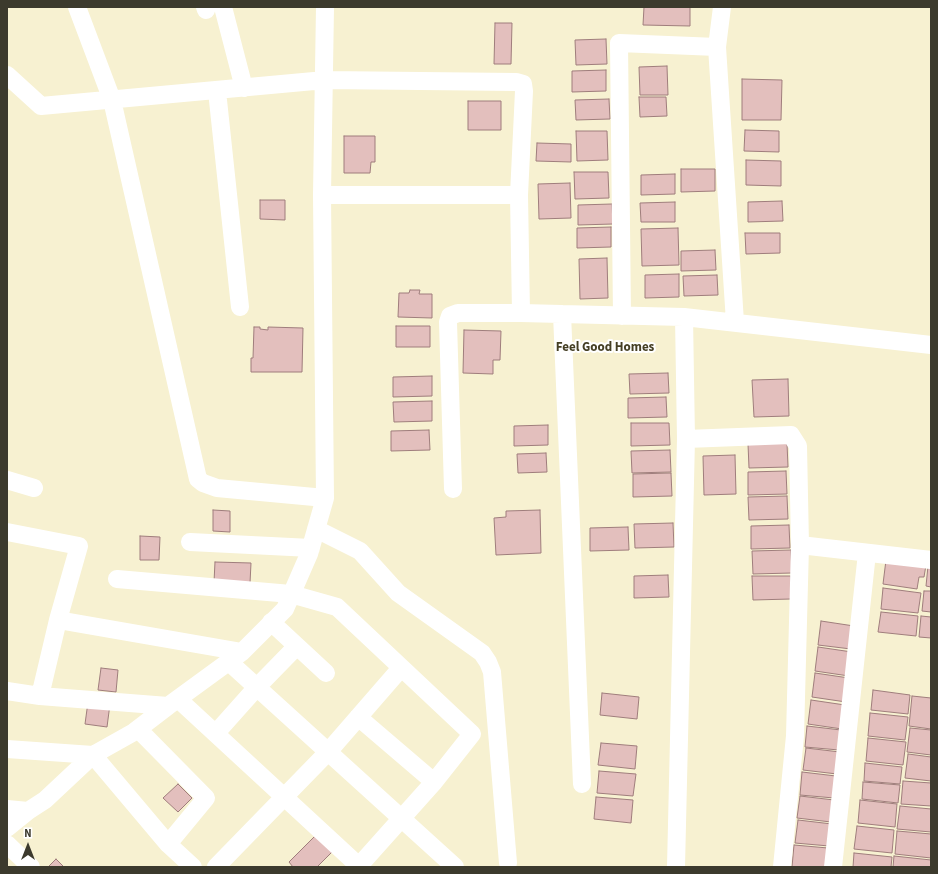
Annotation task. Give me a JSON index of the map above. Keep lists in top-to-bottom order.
{
  "districts": ["Feel Good Homes"],
  "north": "top"
}
